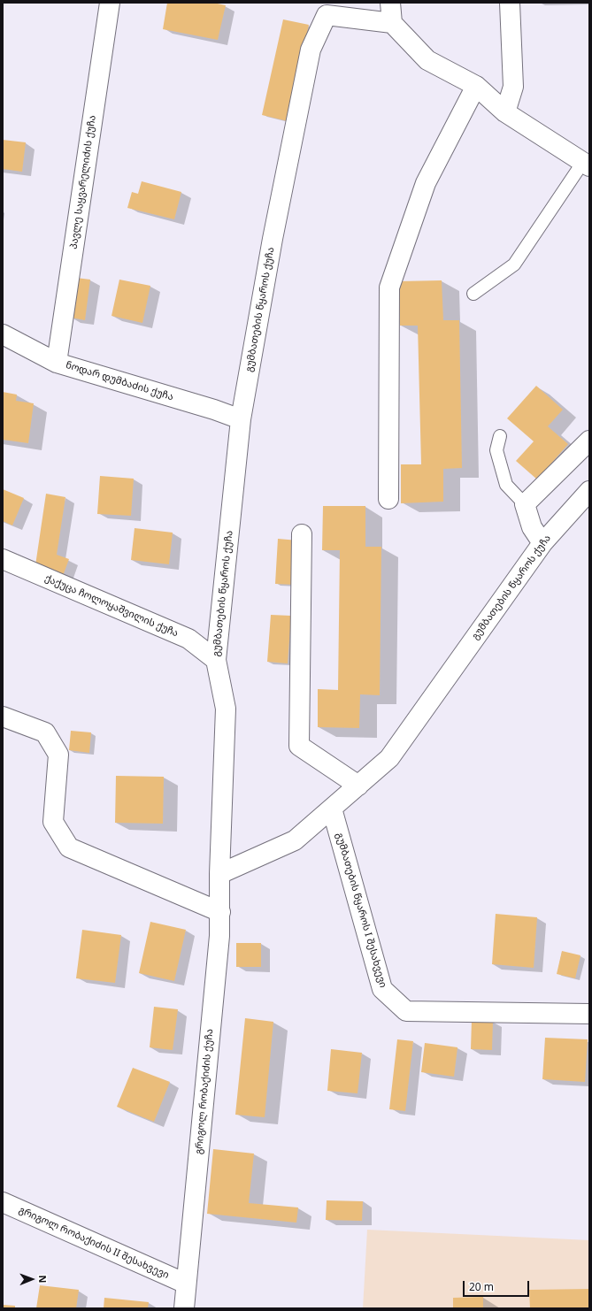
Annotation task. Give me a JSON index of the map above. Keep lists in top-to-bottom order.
{
  "streets": {
    "street": [
      "პავლე საყვარელიძის ქუჩა",
      "გუმბათების წყაროს ქუჩა",
      "ნოდარ დუმბაძის ქუჩა",
      "ქაქუცა ჩოლოყაშვილის ქუჩა",
      "გუმბათების წყაროს I შესახვევი",
      "გრიგოლ რობაქიძის ქუჩა",
      "გრიგოლ რობაქიძის II შესახვევი"
    ]
  },
  "crossings": [
    ["პავლე საყვარელიძის ქუჩა", "ნოდარ დუმბაძის ქუჩა"],
    ["გუმბათების წყაროს ქუჩა", "ნოდარ დუმბაძის ქუჩა"],
    ["გუმბათების წყაროს ქუჩა", "ქაქუცა ჩოლოყაშვილის ქუჩა"],
    ["გუმბათების წყაროს ქუჩა", "გუმბათების წყაროს I შესახვევი"],
    ["გუმბათების წყაროს ქუჩა", "გრიგოლ რობაქიძის ქუჩა"],
    ["გრიგოლ რობაქიძის ქუჩა", "გრიგოლ რობაქიძის II შესახვევი"]
  ],
  "scale_bar": "20 m",
  "north": "right"
}
